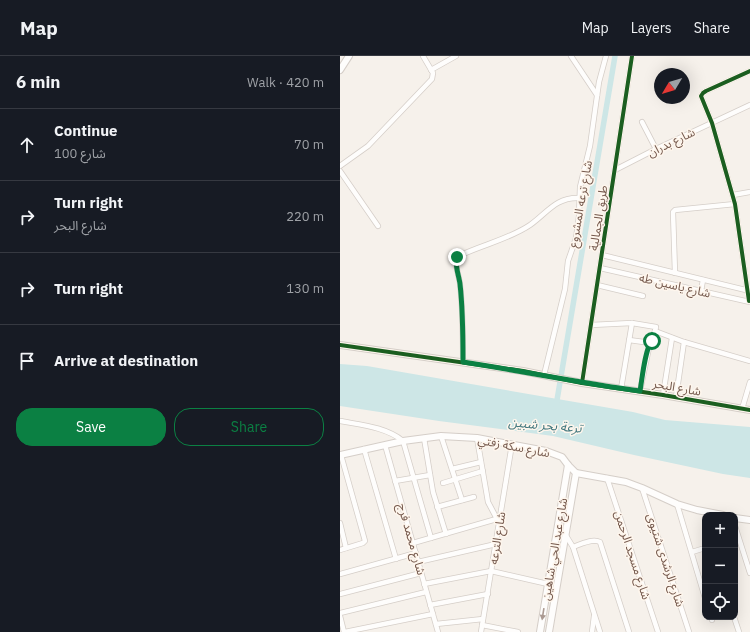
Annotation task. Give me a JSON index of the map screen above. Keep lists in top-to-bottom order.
{
  "streets": {
    "main road": ["شارع سكة زفتي", "شارع عبد الحي شاهين"],
    "street": [
      "شارع بدران",
      "شارع ترعه المشروع",
      "طريق الجمالية",
      "شارع ياسين طه",
      "شارع البحر",
      "شارع الترعه",
      "شارع محمد فرج",
      "شارع مسجد الرحمن",
      "شارع الرشدى شتيوى"
    ]
  },
  "crossings": [
    ["شارع بدران", "طريق الجمالية"],
    ["شارع ترعه المشروع", "شارع البحر"],
    ["طريق الجمالية", "شارع ياسين طه"],
    ["طريق الجمالية", "شارع البحر"],
    ["شارع سكة زفتي", "شارع الترعه"],
    ["شارع سكة زفتي", "شارع محمد فرج"],
    ["شارع سكة زفتي", "شارع عبد الحي شاهين"]
  ],
  "water": ["ترعة بحر شبين"],
  "north": "bottom left",
  "page": {
    "header": "Map",
    "nav": ["Map", "Layers", "Share"],
    "heading": ["6 min", "Walk · 420 m"],
    "list": [
      ["Continue", "شارع 100", "70 m"],
      ["Turn right", "شارع البحر", "220 m"],
      ["Turn right", "130 m"],
      "Arrive at destination"
    ],
    "buttons": ["Save", "Share"],
    "map_buttons": ["+", "−"]
  }
}
